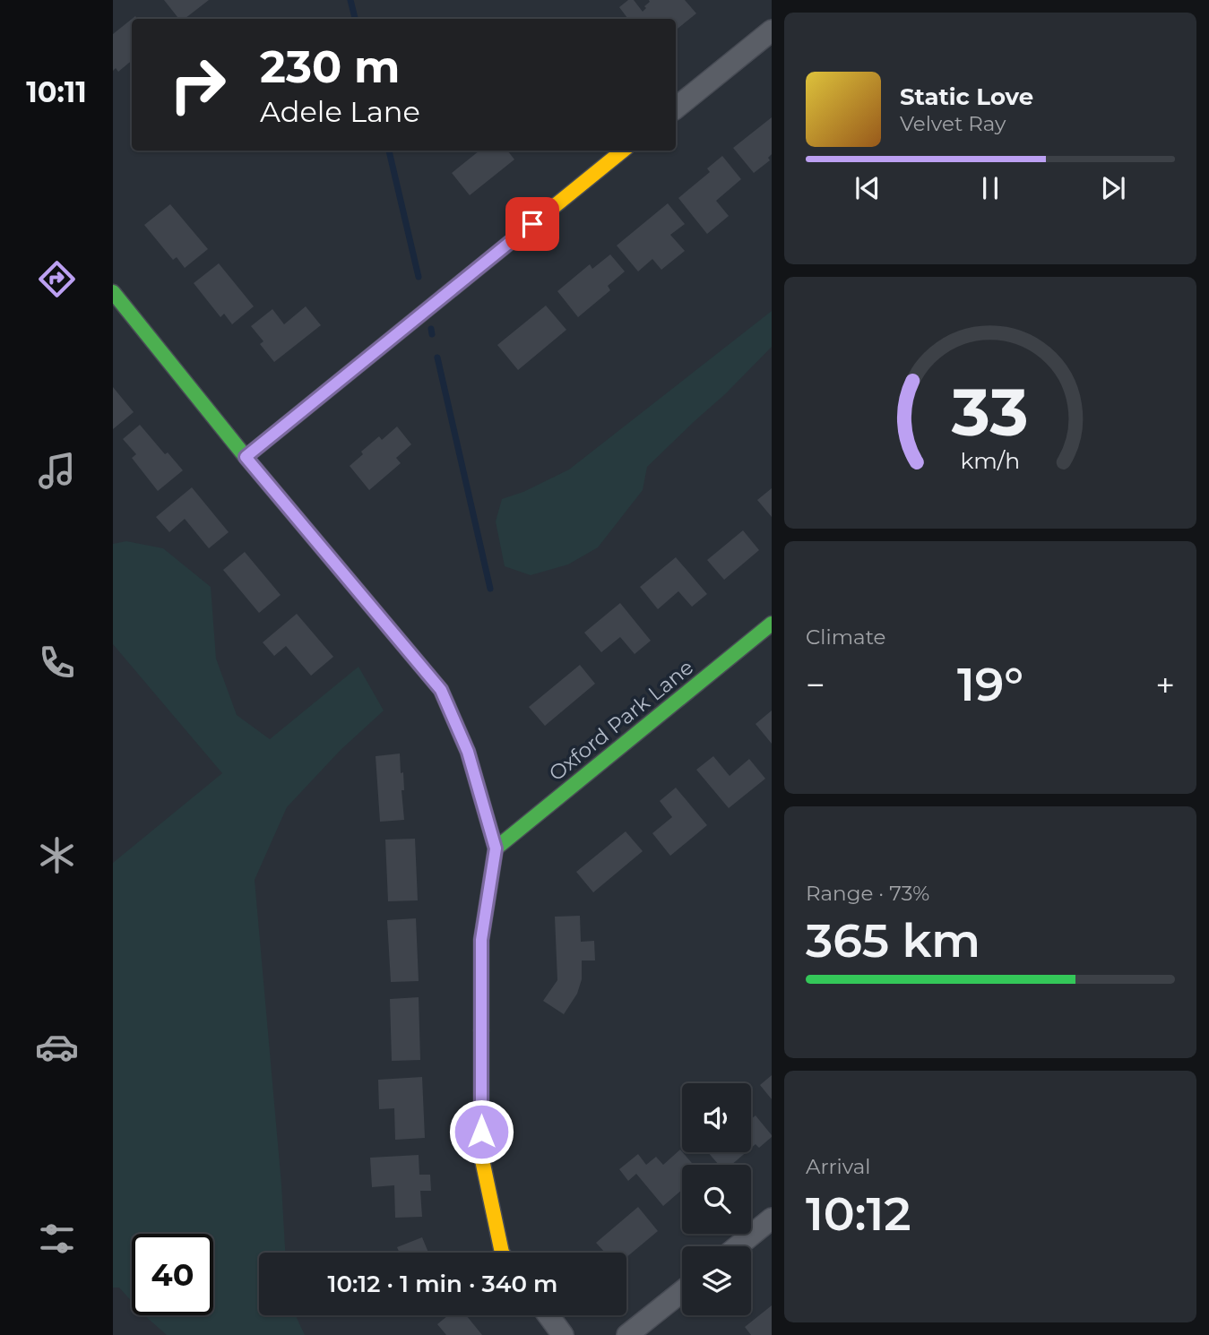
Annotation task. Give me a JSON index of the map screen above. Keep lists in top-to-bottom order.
{
  "streets": {
    "street": ["Oxford Park Lane"]
  },
  "page": {
    "tabs": "10:11",
    "turn": ["230 m", "Adele Lane"],
    "song": ["Static Love", "Velvet Ray"],
    "tile": [
      "Climate",
      ["Range · 73%", "365 km"],
      ["Arrival", "10:12"]
    ],
    "heat": ["−", "19°", "+"],
    "limit": "40",
    "trip": "10:12 · 1 min · 340 m",
    "gauge": ["33", "km/h"]
  }
}
